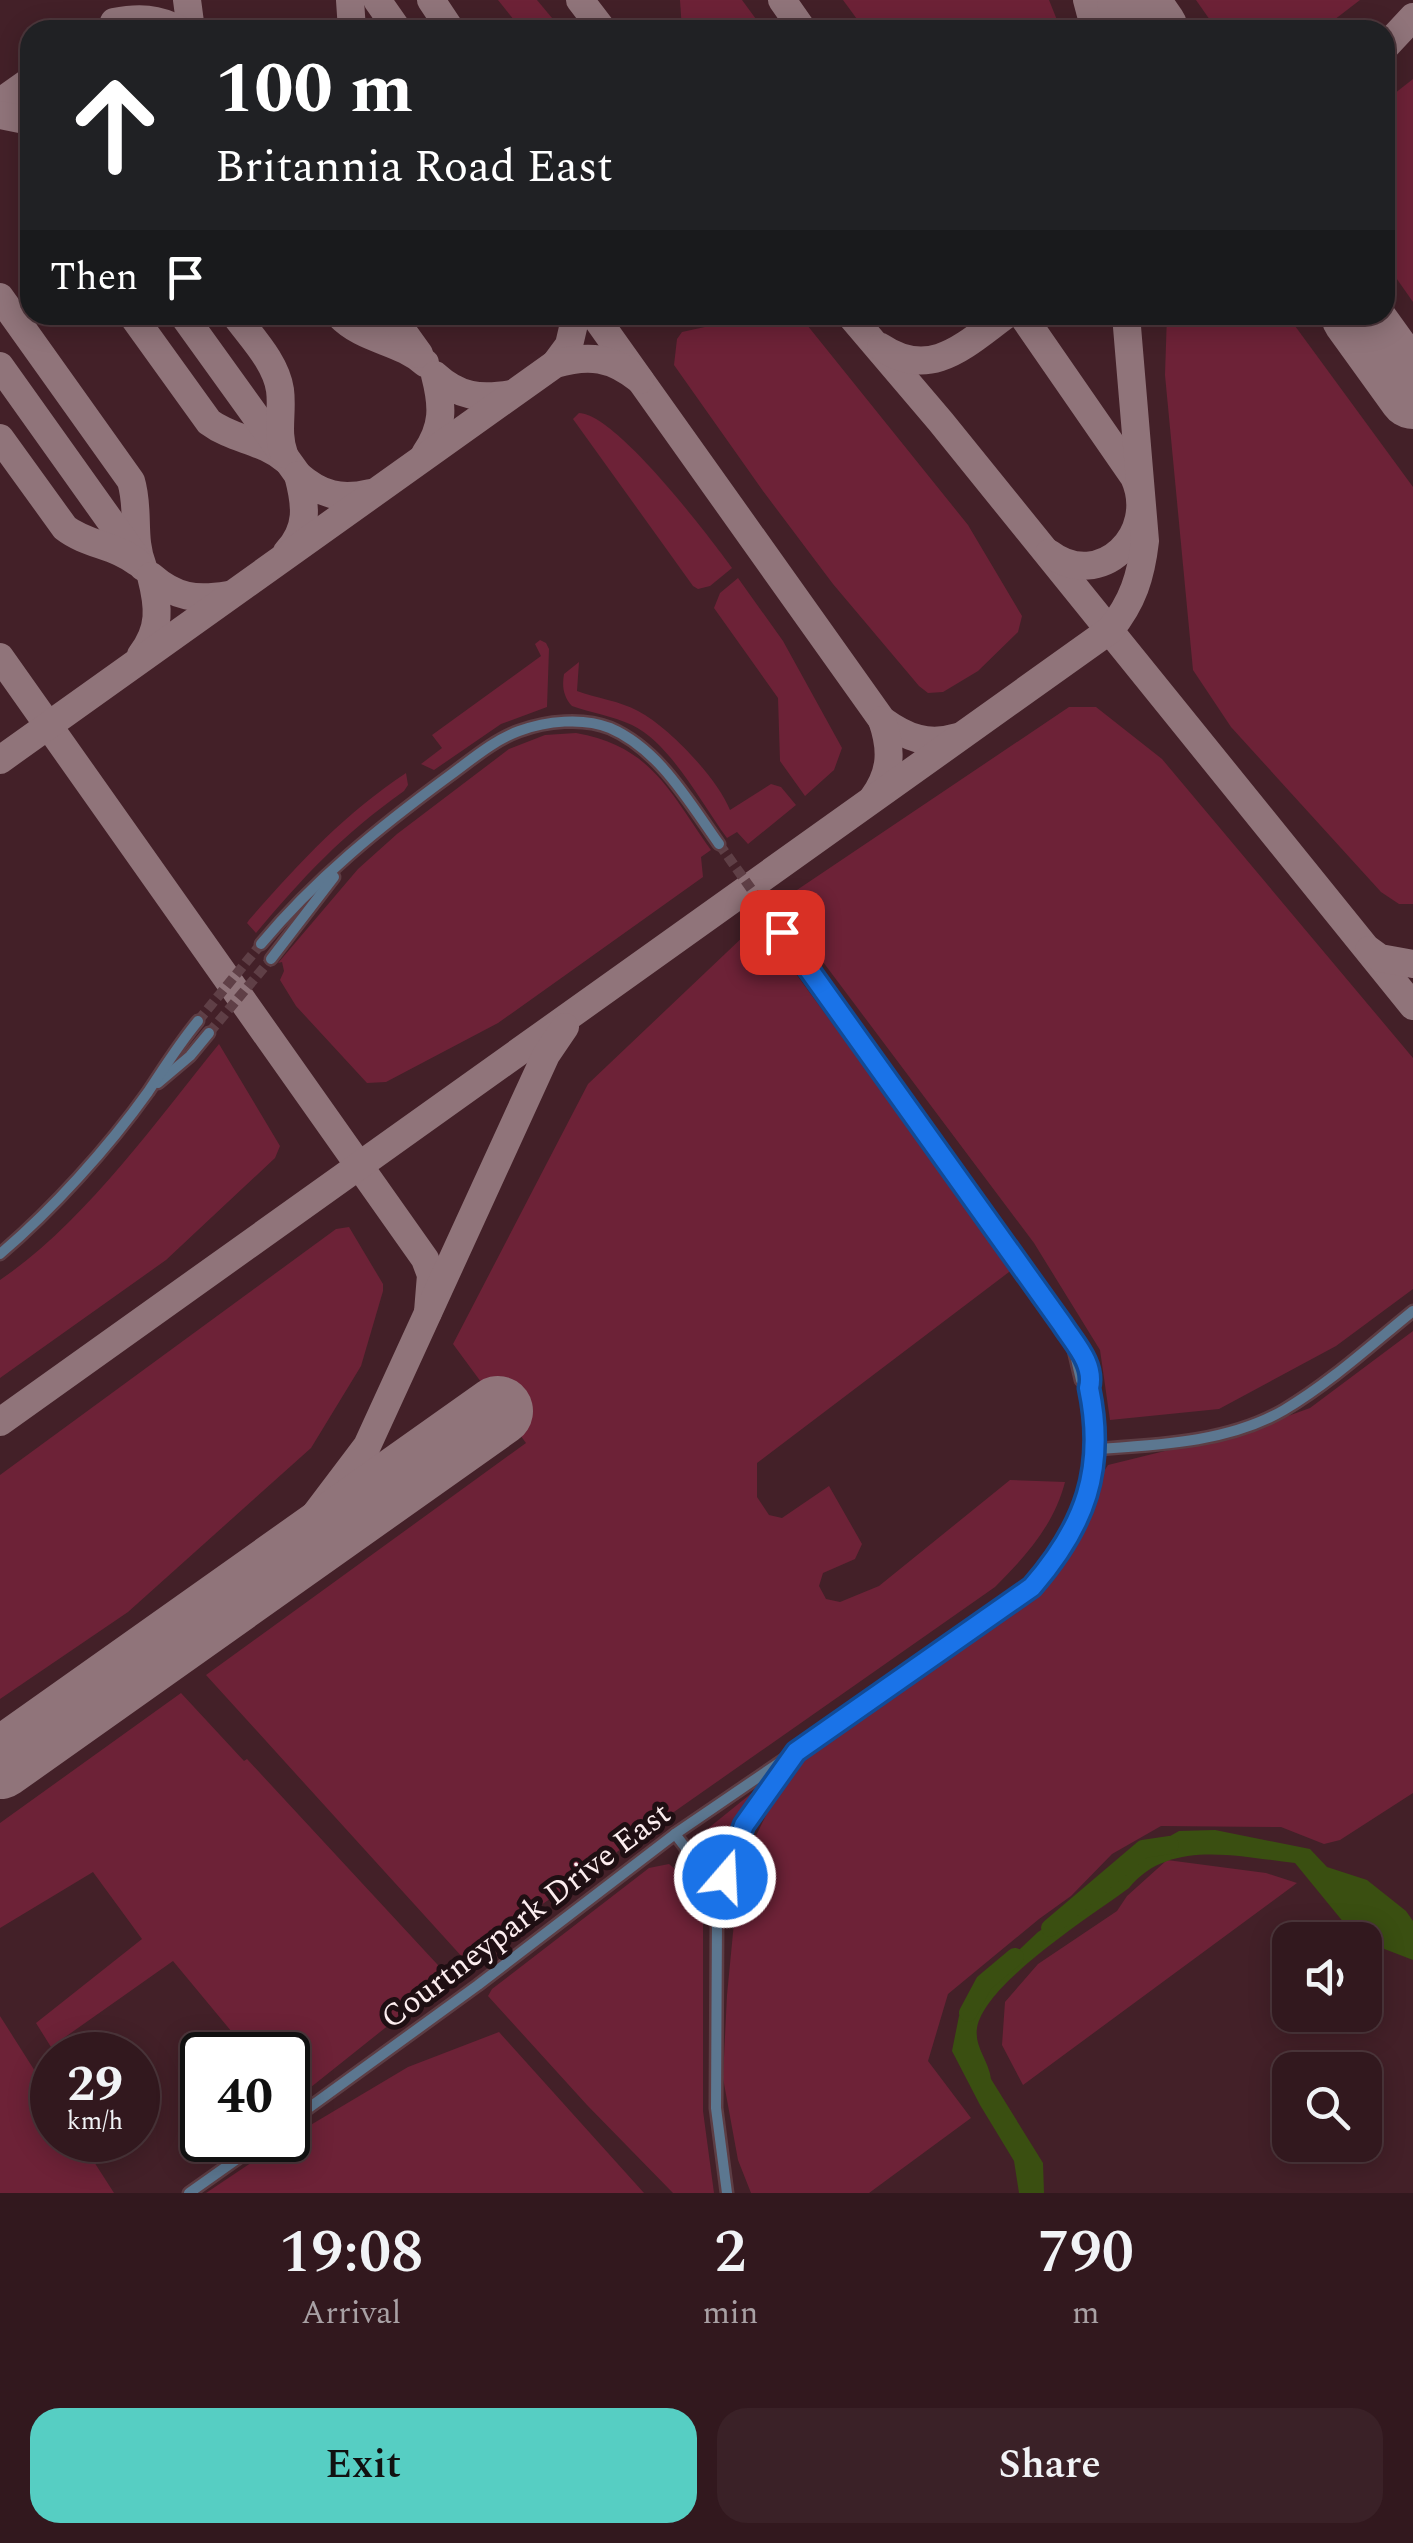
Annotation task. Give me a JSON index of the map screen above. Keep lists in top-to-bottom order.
{
  "streets": {
    "street": ["Courtneypark Drive East"]
  },
  "page": {
    "turn": ["100 m", "Britannia Road East"],
    "then": "Then",
    "speed": "29 km/h",
    "limit": "40",
    "eta": [
      "19:08",
      "Arrival",
      "2",
      "min",
      "790",
      "m"
    ],
    "buttons": ["Exit", "Share"]
  }
}
